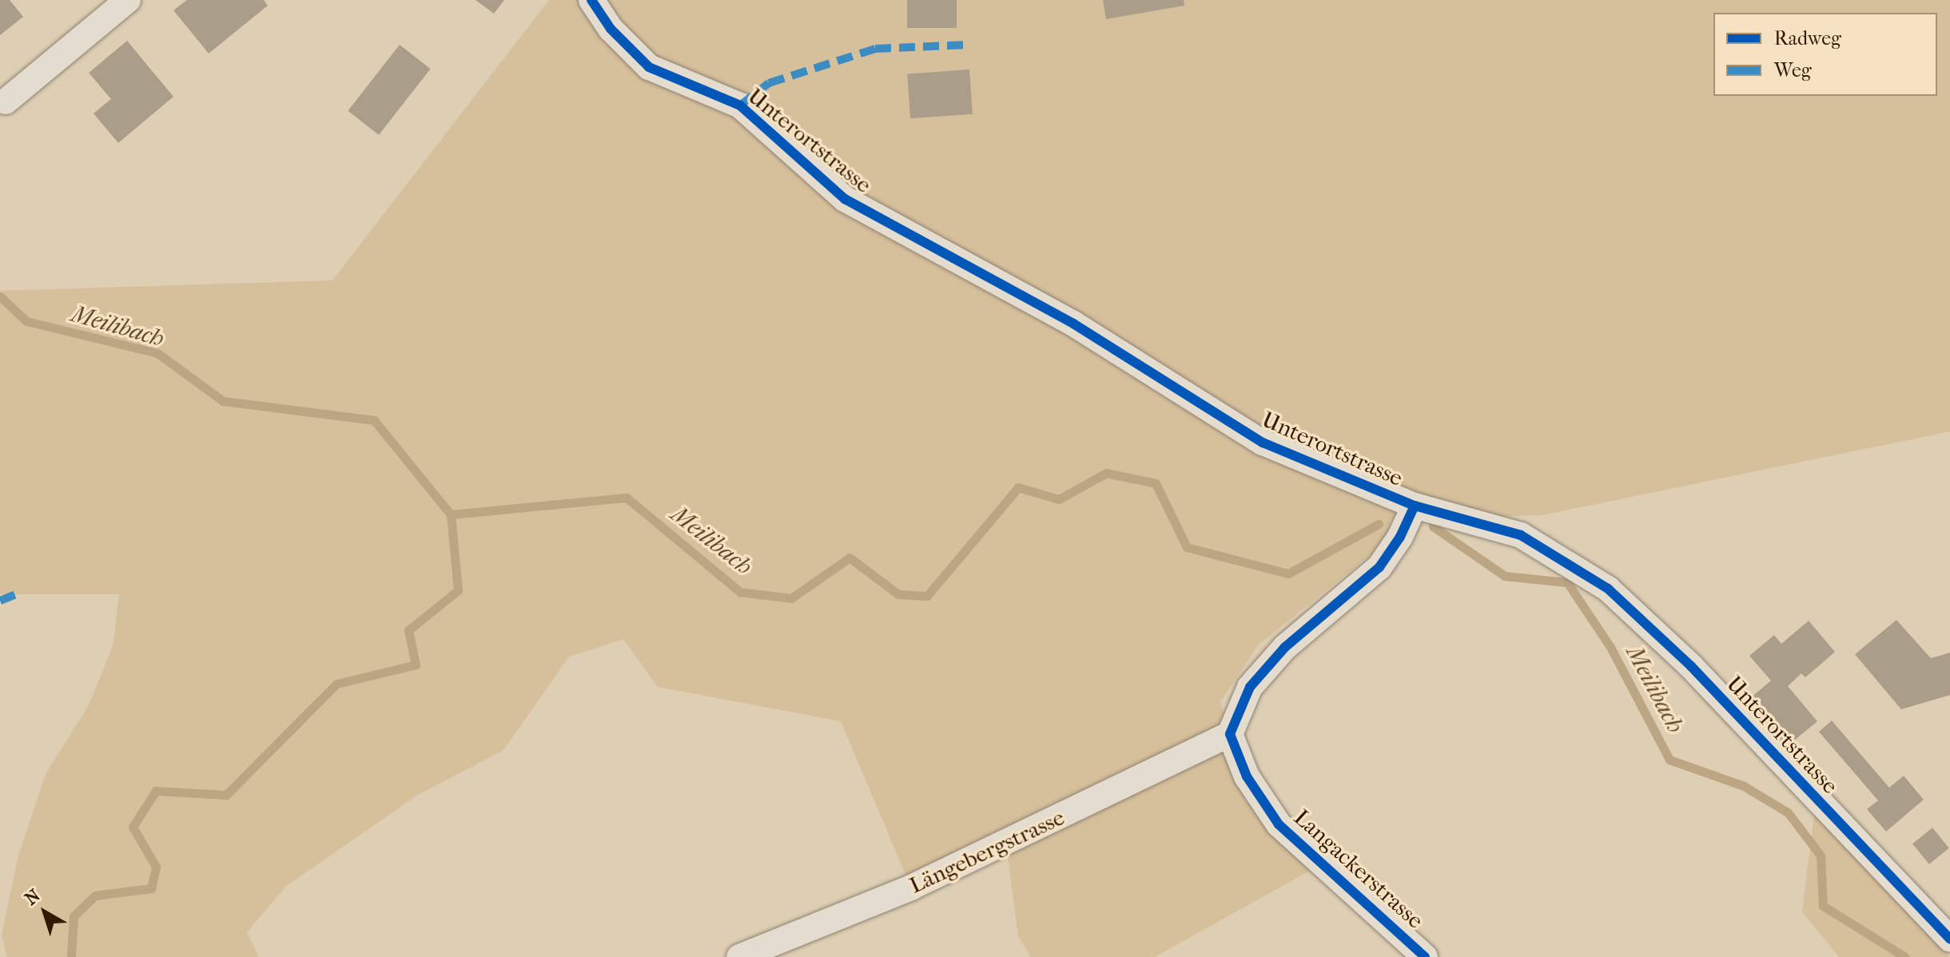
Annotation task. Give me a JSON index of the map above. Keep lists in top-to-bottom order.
{
  "streets": {
    "street": ["Unterortstrasse", "Längebergstrasse", "Langackerstrasse"]
  },
  "crossings": [
    ["Längebergstrasse", "Langackerstrasse"]
  ],
  "water": ["Meilibach"],
  "legend": ["Radweg", "Weg"],
  "north": "top left"
}
